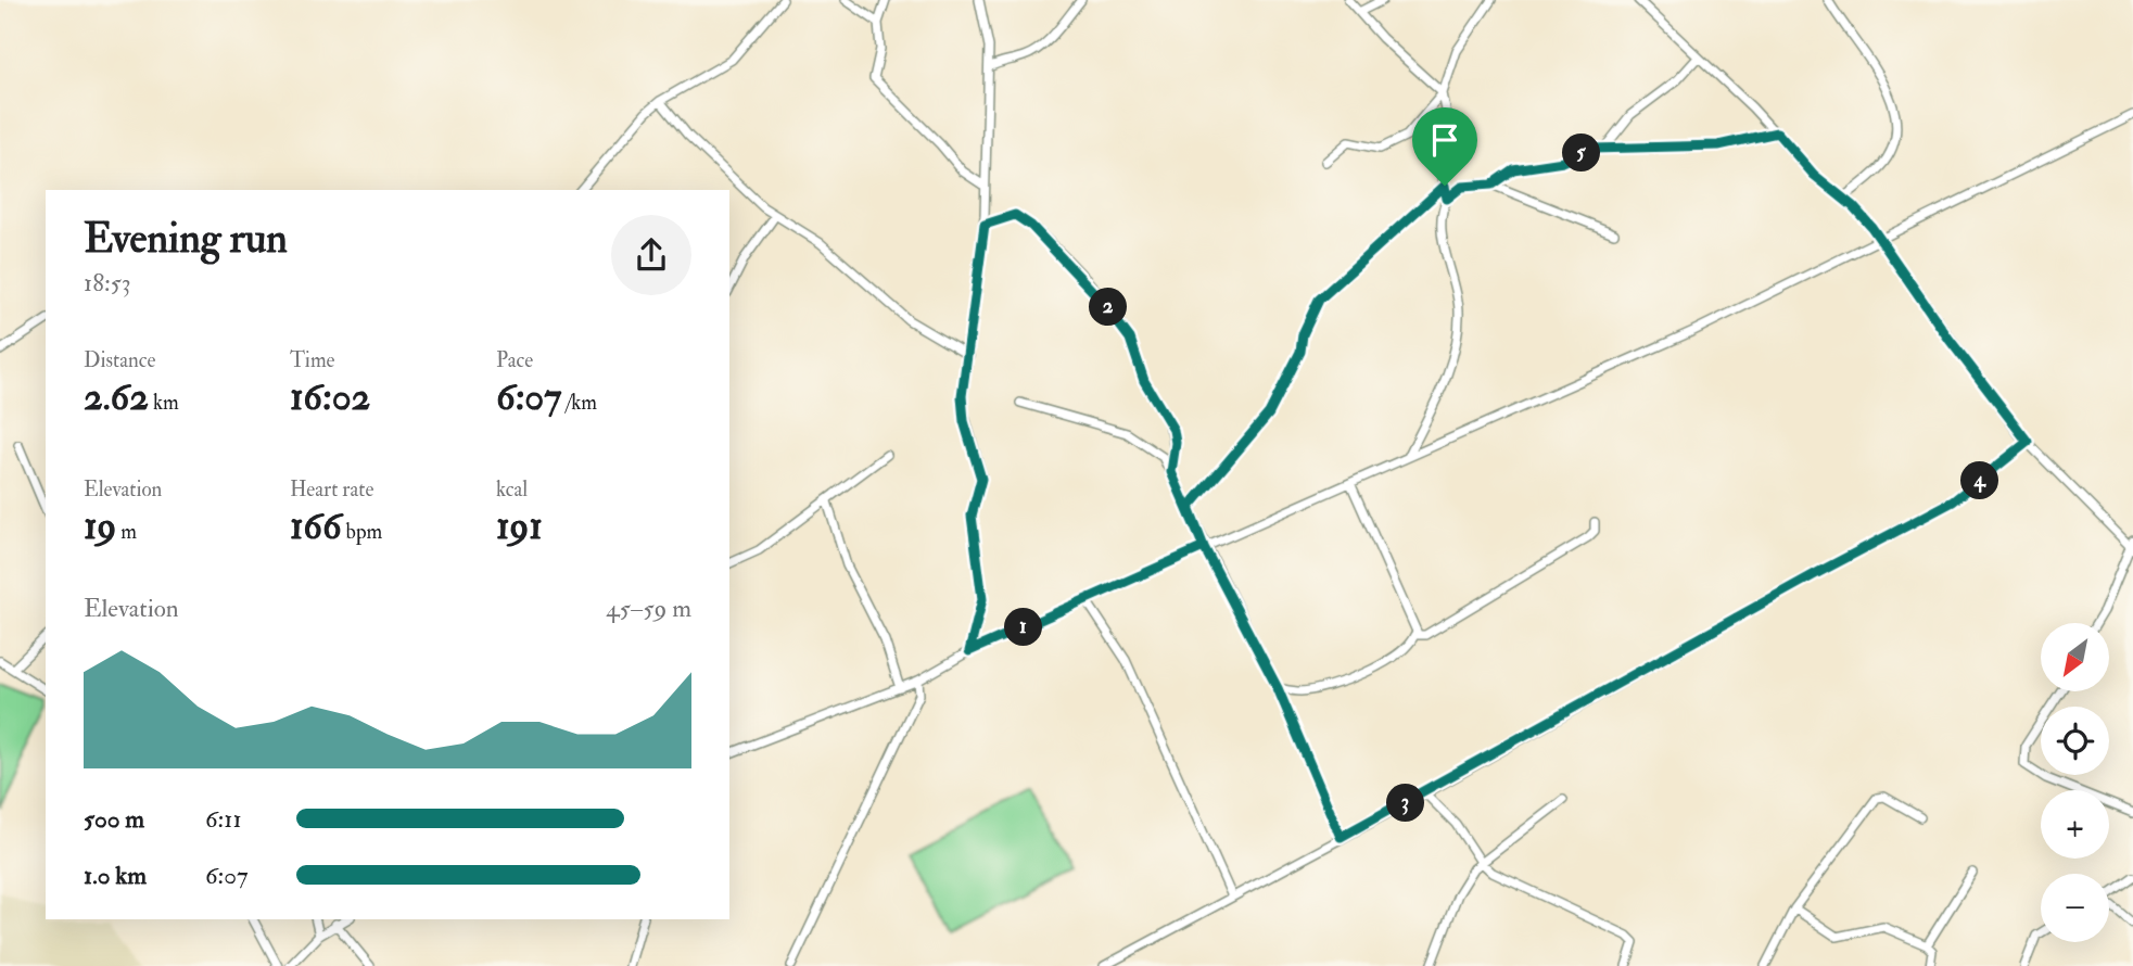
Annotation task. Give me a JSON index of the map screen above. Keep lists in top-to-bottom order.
{
  "north": "bottom left",
  "page": {
    "pins": [
      "5",
      "2",
      "4",
      "1",
      "3"
    ],
    "heading": ["Evening run", "18:53"],
    "stats": [
      ["Distance", "2.62 km"],
      ["Time", "16:02"],
      ["Pace", "6:07 /km"],
      ["Elevation", "19 m"],
      ["Heart rate", "166 bpm"],
      ["kcal", "191"]
    ],
    "chart": ["Elevation", "45–59 m"],
    "map_buttons": ["+", "−"],
    "list": [
      {
        "name": "500 m",
        "note": "6:11"
      },
      {
        "name": "1.0 km",
        "note": "6:07"
      }
    ]
  }
}
